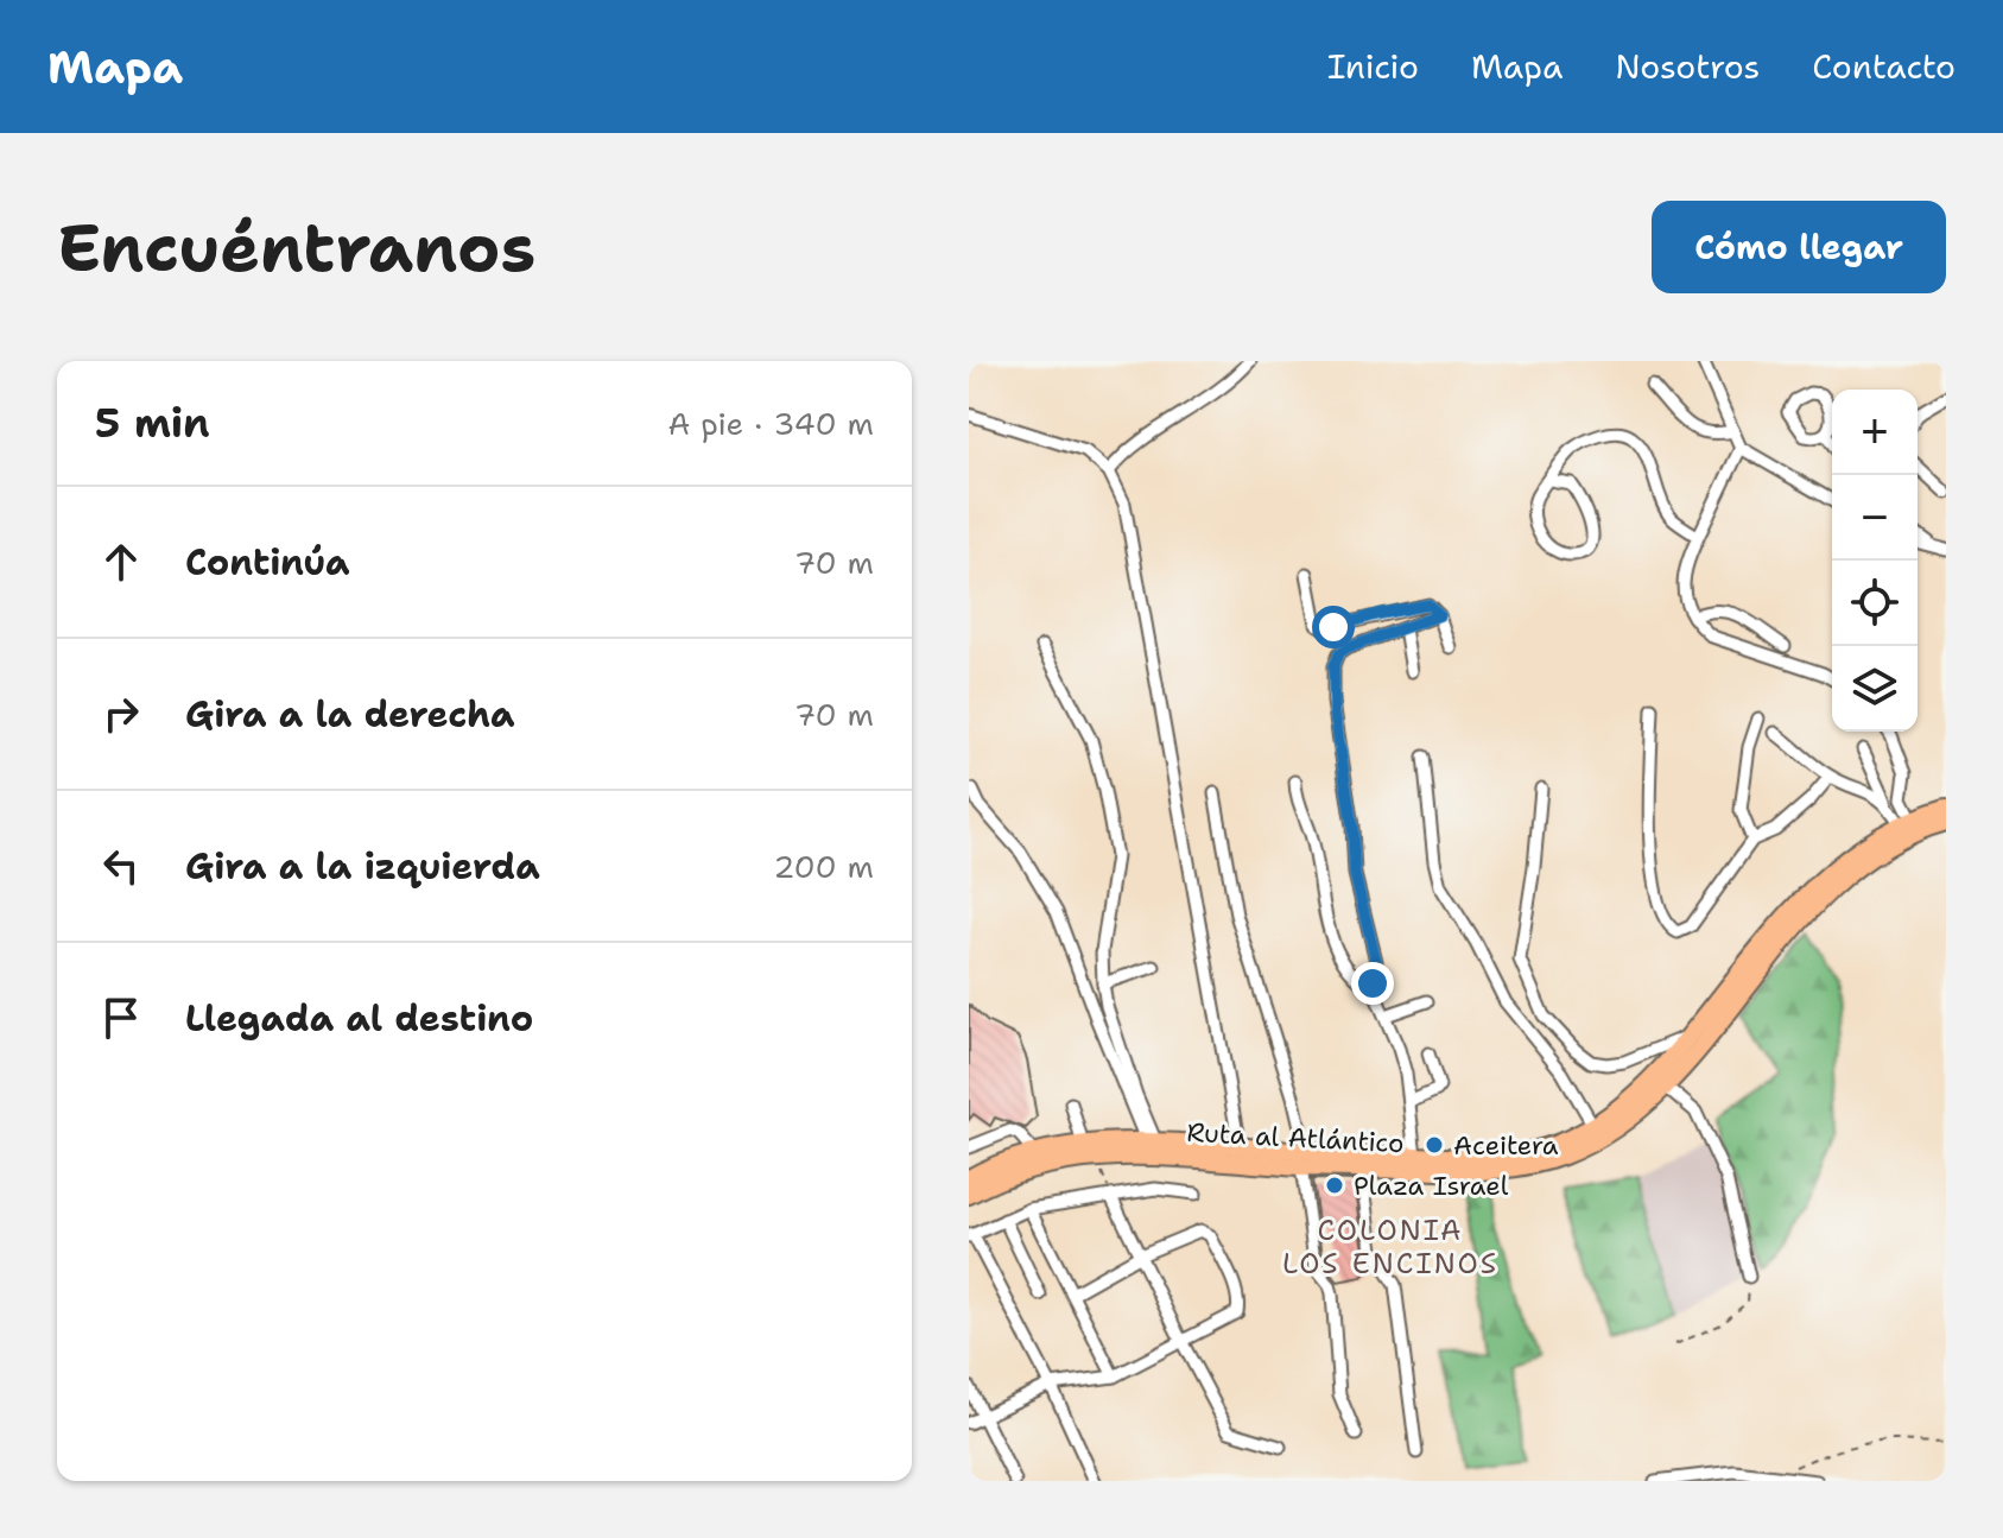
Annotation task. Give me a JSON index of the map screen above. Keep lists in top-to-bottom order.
{
  "streets": {
    "highway": ["Ruta al Atlántico"]
  },
  "districts": ["COLONIA LOS ENCINOS"],
  "places": ["Aceitera", "Plaza Israel"],
  "page": {
    "header": "Mapa",
    "nav": [
      "Inicio",
      "Mapa",
      "Nosotros",
      "Contacto"
    ],
    "buttons": "Cómo llegar",
    "title": "Encuéntranos",
    "heading": ["5 min", "A pie · 340 m"],
    "map_buttons": ["+", "−"],
    "list": [
      ["Continúa", "70 m"],
      ["Gira a la derecha", "70 m"],
      ["Gira a la izquierda", "200 m"],
      "Llegada al destino"
    ]
  }
}
